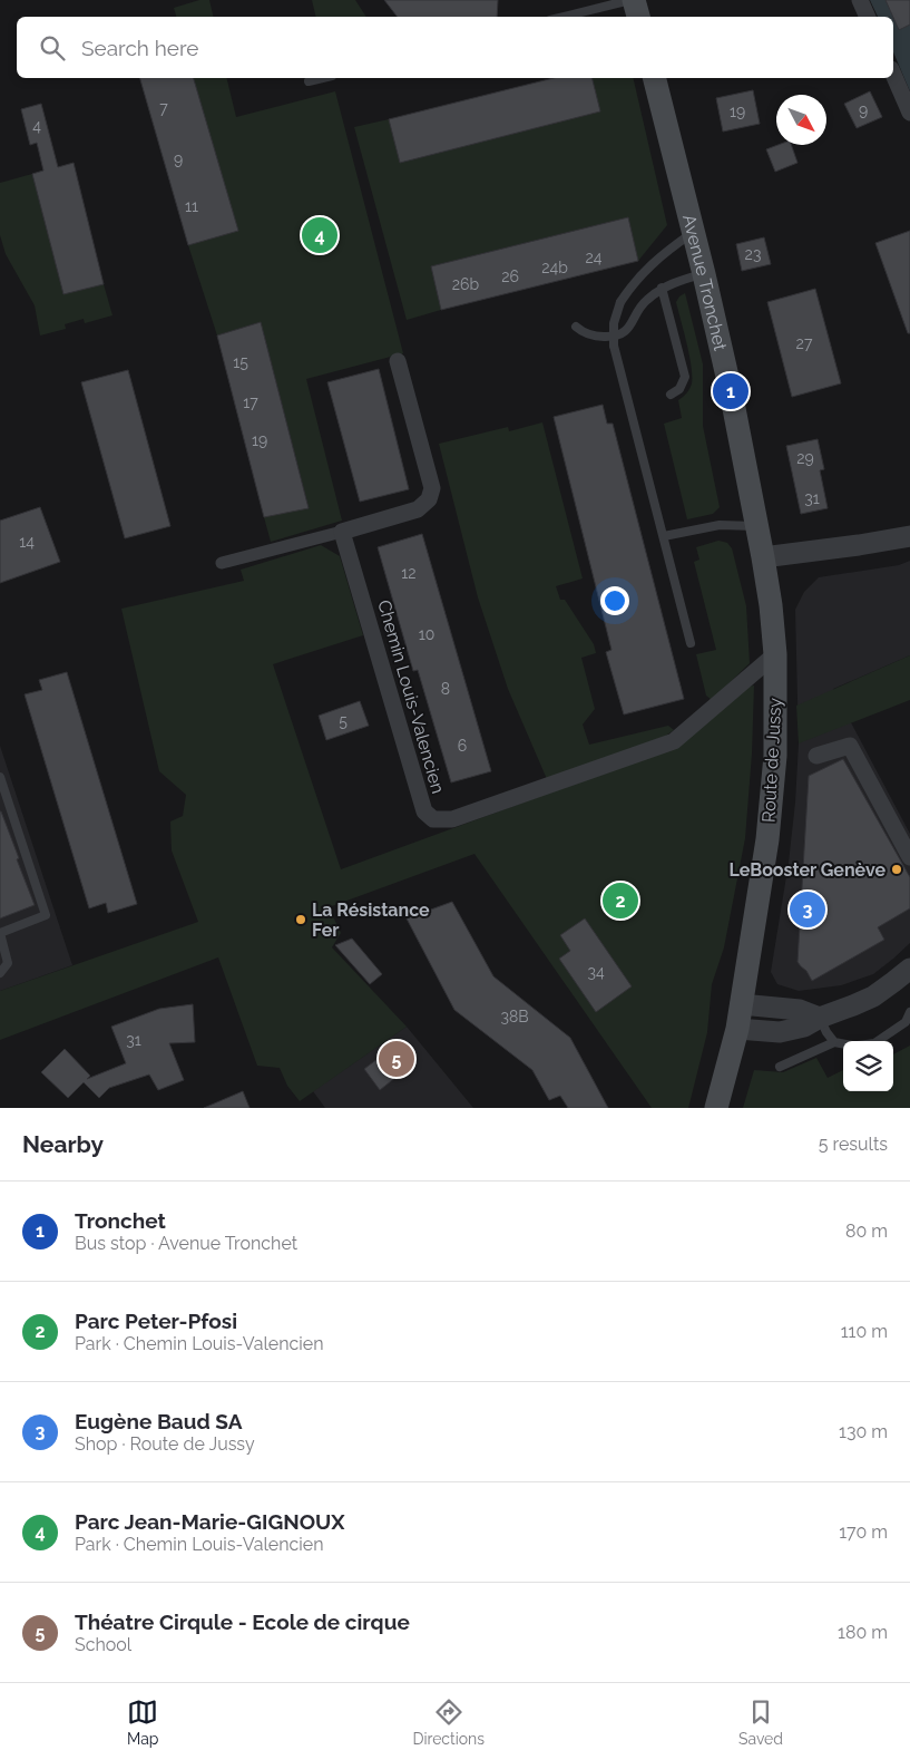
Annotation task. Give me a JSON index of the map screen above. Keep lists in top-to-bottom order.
{
  "streets": {
    "main road": ["Avenue Tronchet", "Route de Jussy"],
    "street": ["Chemin Louis-Valencien"]
  },
  "crossings": [
    ["Avenue Tronchet", "Route de Jussy"],
    ["Chemin Louis-Valencien", "Route de Jussy"]
  ],
  "places": ["LeBooster Genève", "La Résistance Fer"],
  "house_numbers": [
    "7",
    "9",
    "19",
    "4",
    "9",
    "11",
    "23",
    "24",
    "24b",
    "26",
    "26b",
    "27",
    "15",
    "17",
    "19",
    "29",
    "31",
    "14",
    "12",
    "10",
    "8",
    "5",
    "6",
    "34",
    "38B",
    "31"
  ],
  "north": "bottom right",
  "page": {
    "search": "Search here",
    "pins": [
      "4",
      "1",
      "2",
      "3",
      "5"
    ],
    "heading": ["Nearby", "5 results"],
    "list": [
      {
        "mark": "1",
        "name": "Tronchet",
        "note": "Bus stop · Avenue Tronchet",
        "value": "80 m"
      },
      {
        "mark": "2",
        "name": "Parc Peter-Pfosi",
        "note": "Park · Chemin Louis-Valencien",
        "value": "110 m"
      },
      {
        "mark": "3",
        "name": "Eugène Baud SA",
        "note": "Shop · Route de Jussy",
        "value": "130 m"
      },
      {
        "mark": "4",
        "name": "Parc Jean-Marie-GIGNOUX",
        "note": "Park · Chemin Louis-Valencien",
        "value": "170 m"
      },
      {
        "mark": "5",
        "name": "Théatre Cirqule - Ecole de cirque",
        "note": "School",
        "value": "180 m"
      }
    ],
    "nav": ["Map", "Directions", "Saved"]
  }
}
